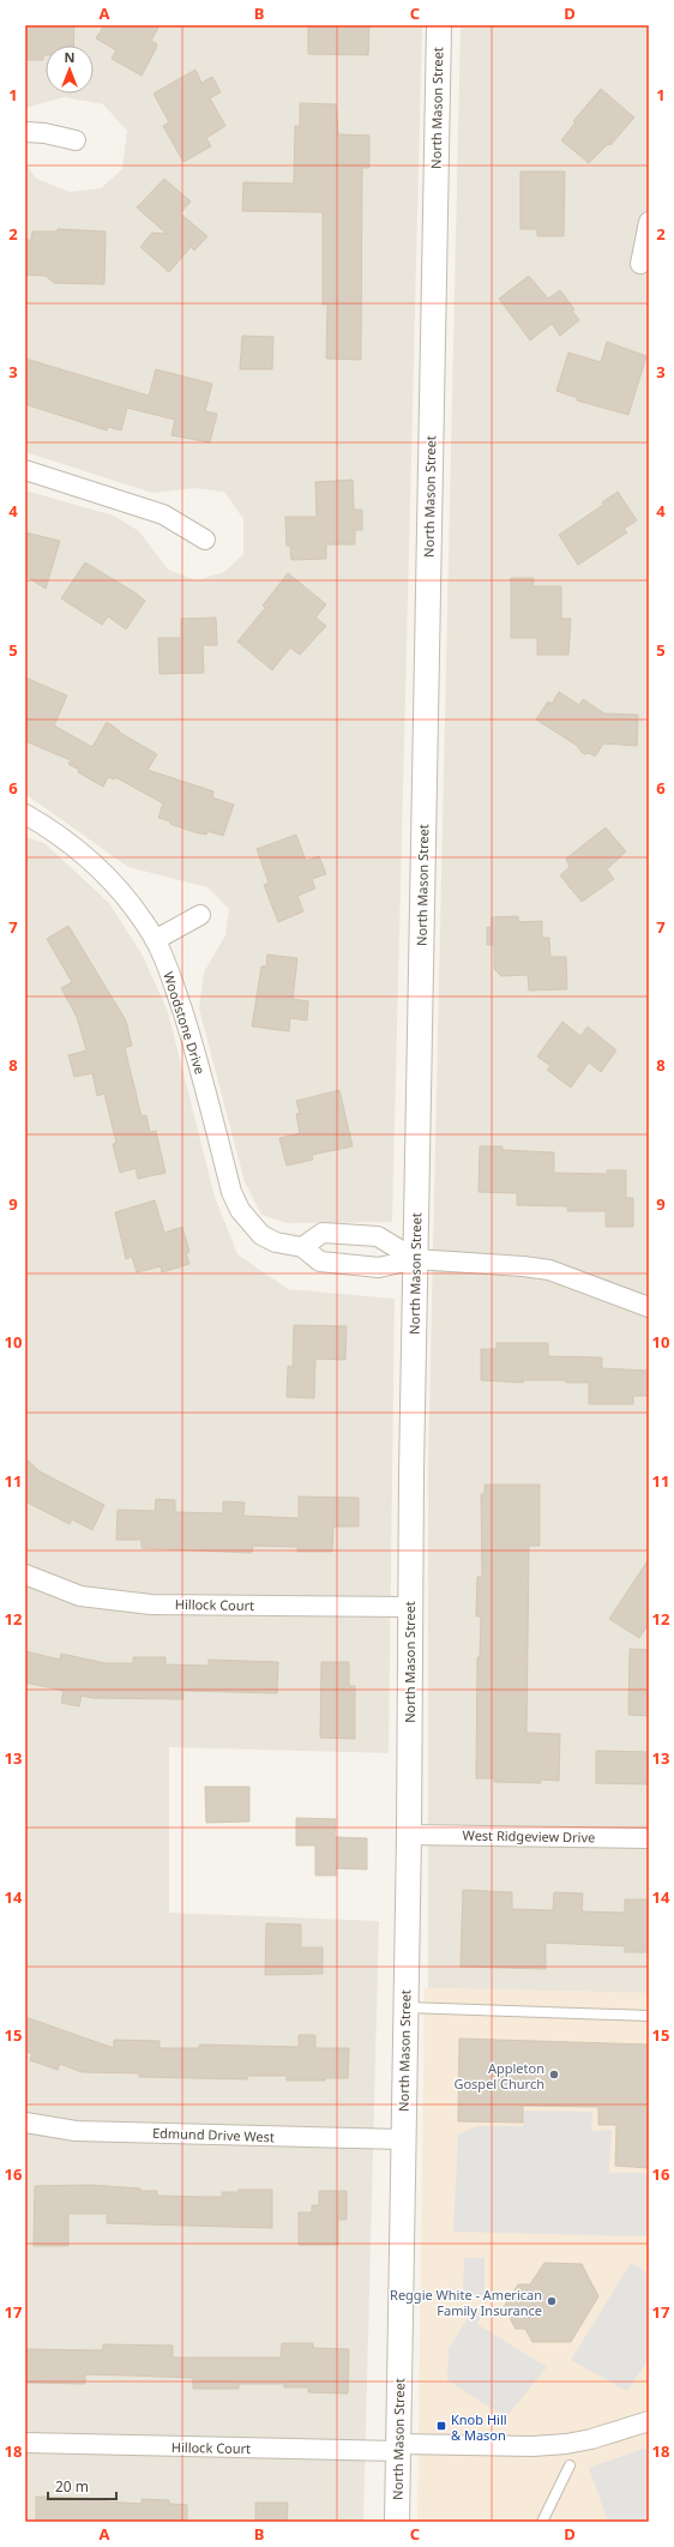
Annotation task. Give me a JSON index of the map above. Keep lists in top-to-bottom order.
{
  "streets": {
    "street": [
      "North Mason Street",
      "Woodstone Drive",
      "Hillock Court",
      "West Ridgeview Drive",
      "Edmund Drive West"
    ]
  },
  "crossings": [
    ["North Mason Street", "Woodstone Drive"],
    ["North Mason Street", "Hillock Court"],
    ["North Mason Street", "West Ridgeview Drive"],
    ["North Mason Street", "Edmund Drive West"]
  ],
  "places": {
    "other": ["Appleton Gospel Church", "Reggie White - American Family Insurance"],
    "transit": ["Knob Hill & Mason"]
  },
  "scale_bar": "20 m",
  "north": "top",
  "grid": {
    "columns": [
      "A",
      "B",
      "C",
      "D"
    ],
    "rows": [
      "1",
      "2",
      "3",
      "4",
      "5",
      "6",
      "7",
      "8",
      "9",
      "10",
      "11",
      "12",
      "13",
      "14",
      "15",
      "16",
      "17",
      "18"
    ]
  }
}
